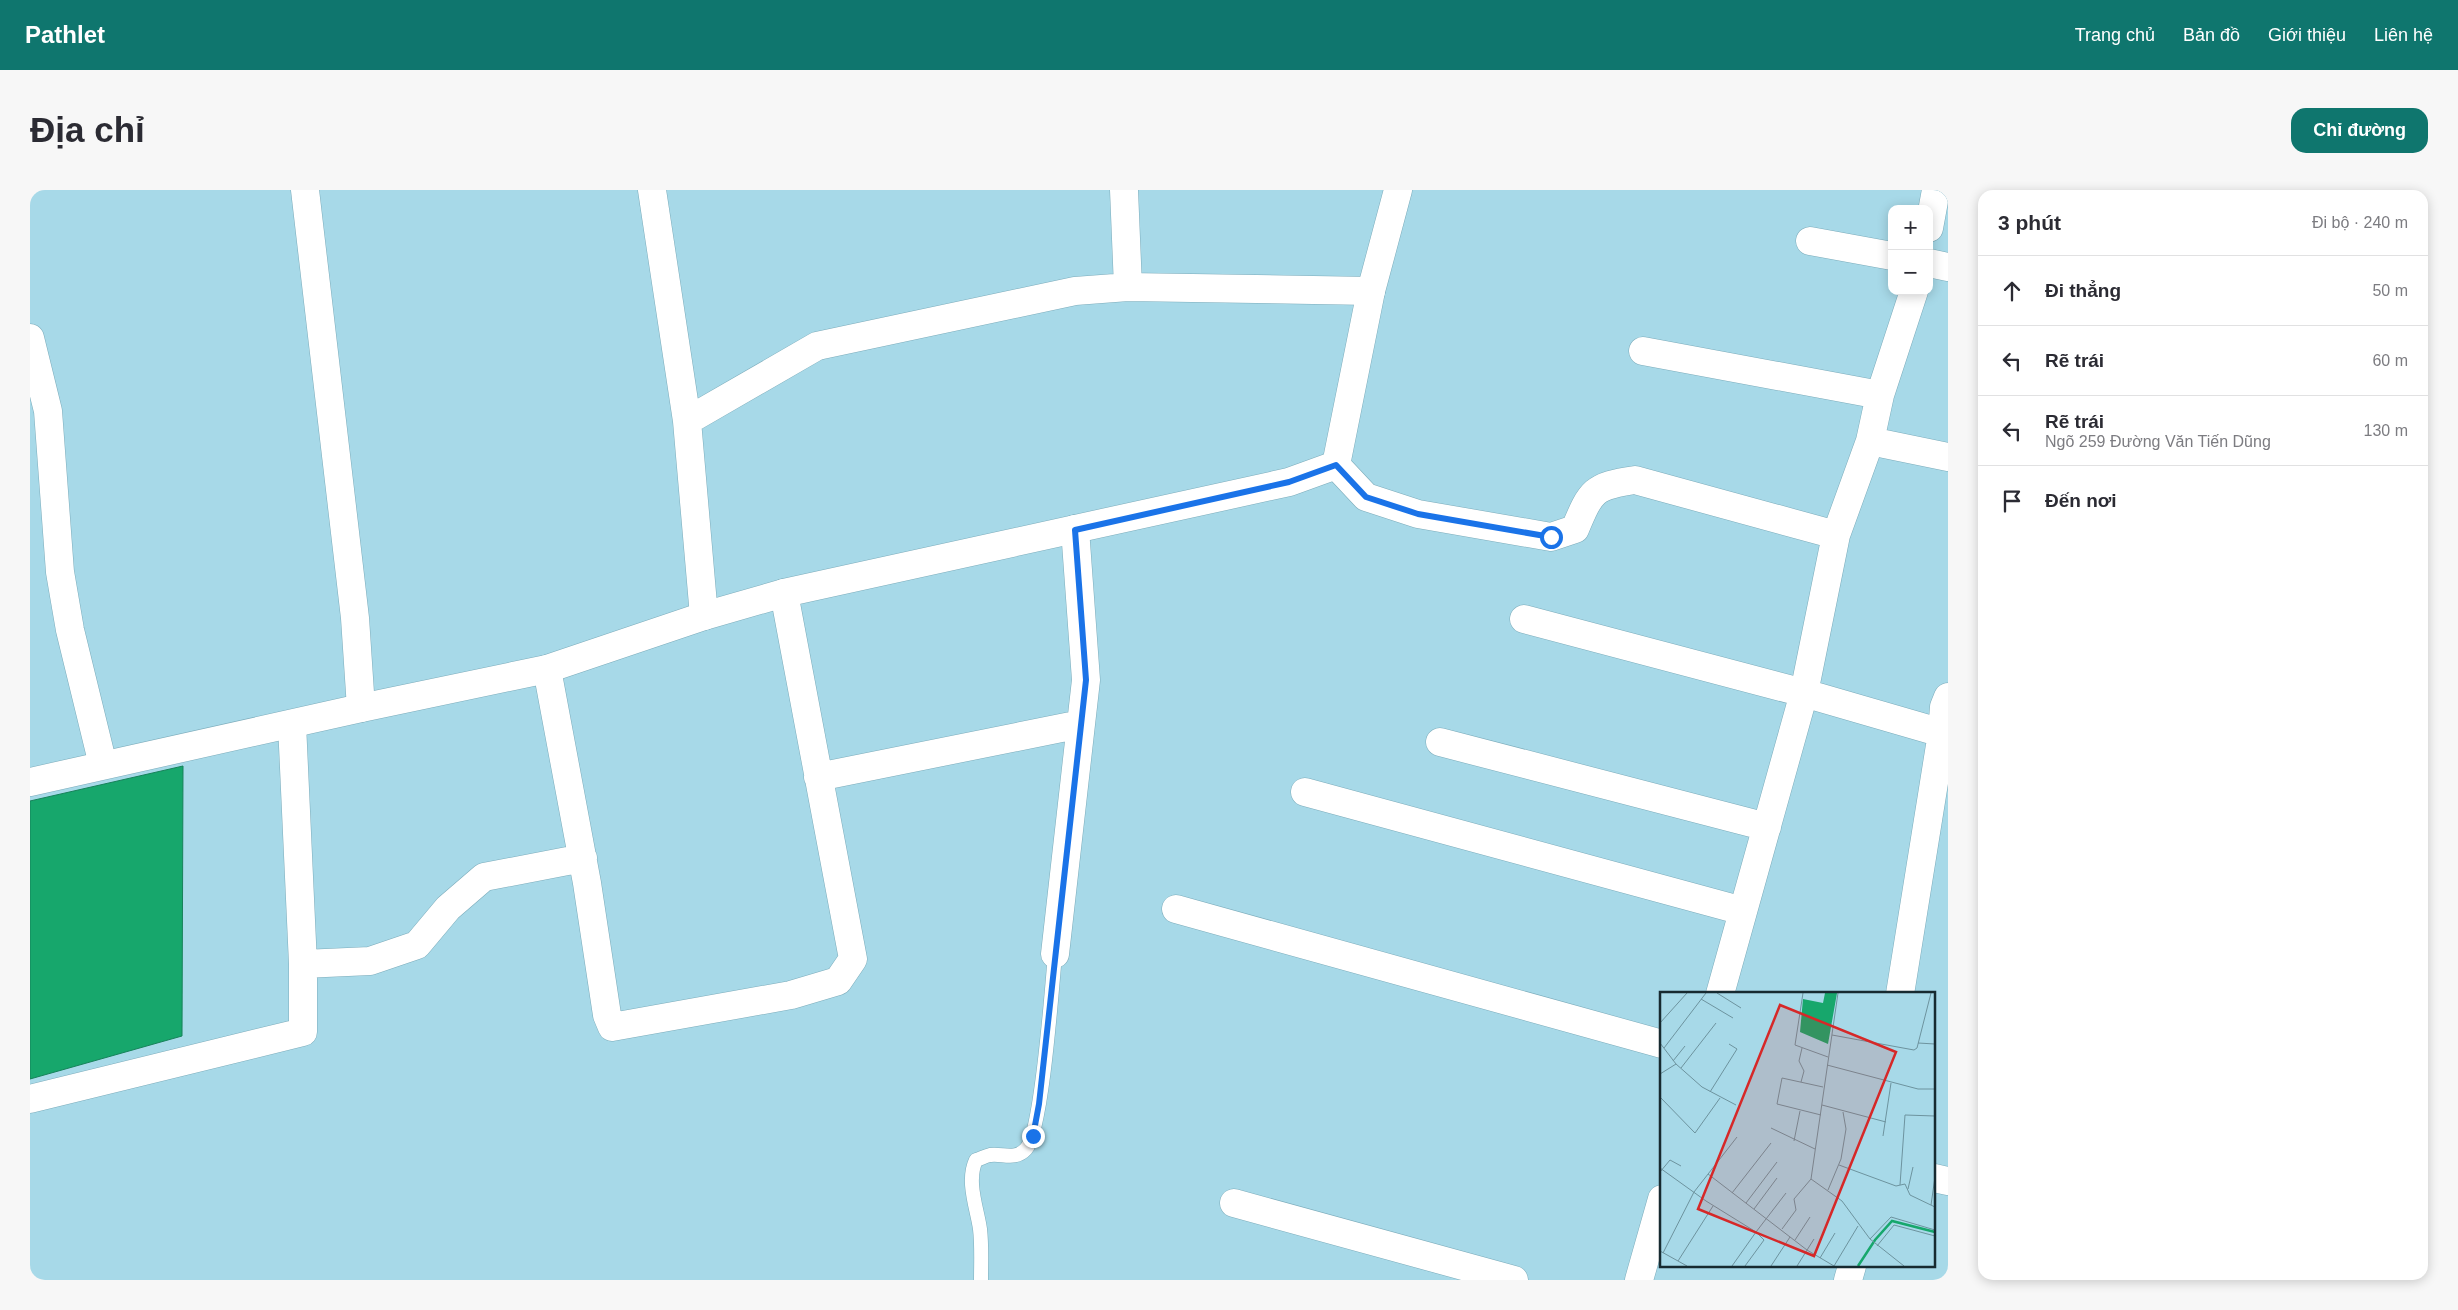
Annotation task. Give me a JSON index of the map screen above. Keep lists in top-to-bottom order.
{
  "page": {
    "header": "Pathlet",
    "nav": [
      "Trang chủ",
      "Bản đồ",
      "Giới thiệu",
      "Liên hệ"
    ],
    "buttons": "Chỉ đường",
    "title": "Địa chỉ",
    "heading": ["3 phút", "Đi bộ · 240 m"],
    "map_buttons": ["+", "−"],
    "list": [
      ["Đi thẳng", "50 m"],
      ["Rẽ trái", "60 m"],
      ["Rẽ trái", "Ngõ 259 Đường Văn Tiến Dũng", "130 m"],
      "Đến nơi"
    ]
  }
}
